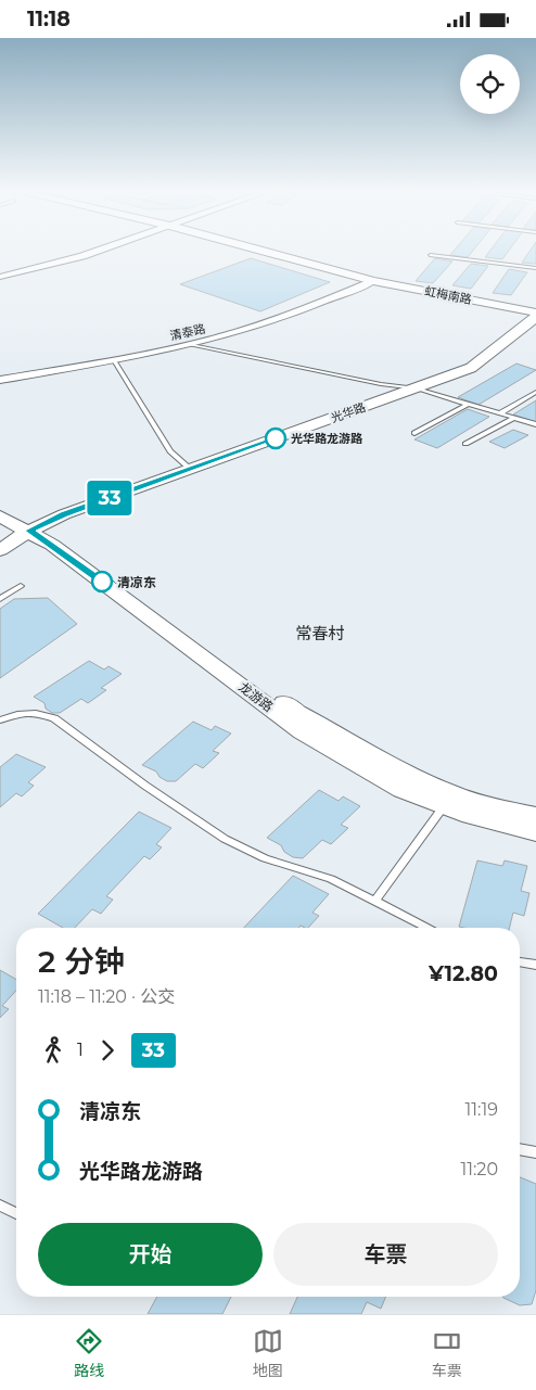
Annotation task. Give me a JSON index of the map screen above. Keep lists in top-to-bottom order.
{
  "streets": {
    "main road": ["虹梅南路", "光华路", "龙游路"],
    "street": ["清泰路"]
  },
  "crossings": [
    ["虹梅南路", "清泰路"],
    ["光华路", "龙游路"]
  ],
  "districts": ["常春村"],
  "places": ["光华路龙游路", "清凉东"],
  "lines": ["bus line 33"],
  "page": {
    "status": "11:18",
    "on_map": "33",
    "heading": ["2 分钟", "11:18 – 11:20 · 公交", "¥12.80"],
    "legs": ["1", "33"],
    "list": [
      {
        "name": "清凉东",
        "value": "11:19"
      },
      {
        "name": "光华路龙游路",
        "value": "11:20"
      }
    ],
    "buttons": ["开始", "车票"],
    "tabs": ["路线", "地图", "车票"]
  }
}
